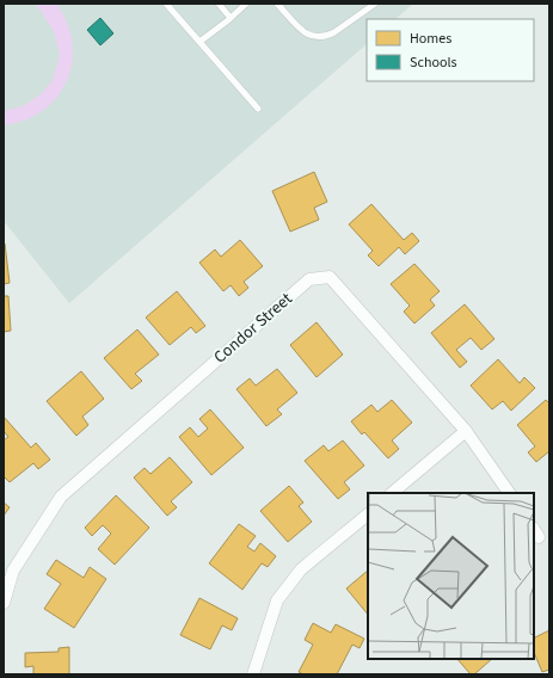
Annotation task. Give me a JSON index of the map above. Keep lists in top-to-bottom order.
{
  "streets": {
    "street": ["Condor Street"]
  },
  "legend": ["Homes", "Schools"]
}
